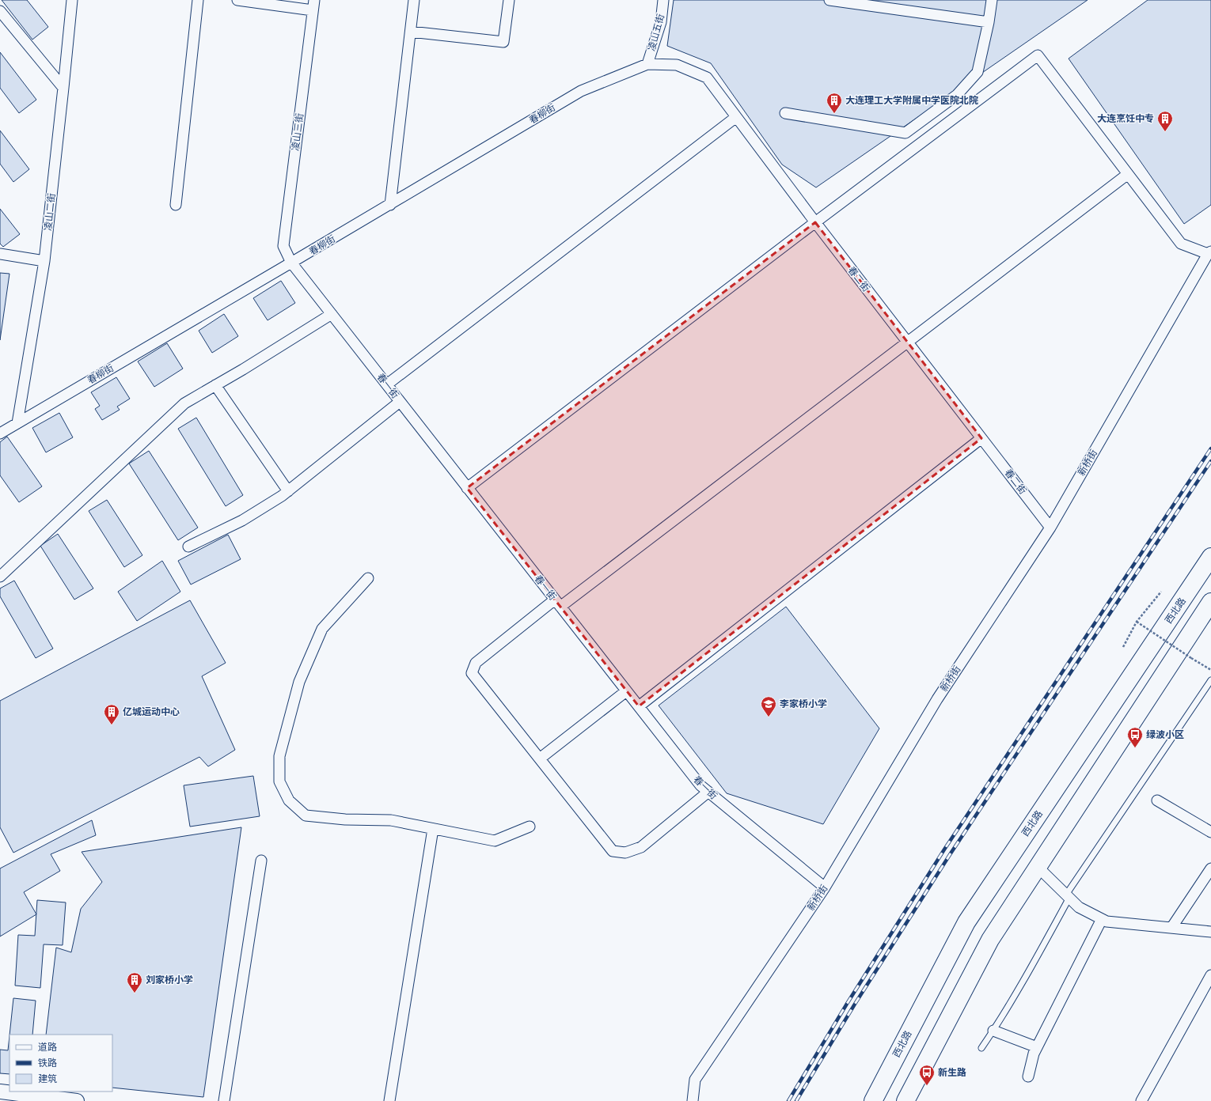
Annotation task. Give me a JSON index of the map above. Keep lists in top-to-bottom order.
{
  "streets": {
    "highway": ["西北路"],
    "street": [
      "凌山五街",
      "春柳街",
      "凌山三街",
      "凌山二街",
      "春二街",
      "春一街",
      "新桥街"
    ]
  },
  "crossings": [
    ["凌山五街", "春柳街"],
    ["凌山五街", "春二街"],
    ["春柳街", "凌山三街"],
    ["春柳街", "凌山二街"],
    ["春柳街", "春二街"],
    ["春柳街", "春一街"],
    ["凌山三街", "春一街"],
    ["春二街", "新桥街"],
    ["春一街", "新桥街"]
  ],
  "places": {
    "building": [
      "大连理工大学附属中学医院北院",
      "大连烹饪中专",
      "亿城运动中心",
      "刘家桥小学"
    ],
    "school or university": ["李家桥小学"],
    "bus stop": ["绿波小区", "新生路"]
  },
  "legend": ["道路", "铁路", "建筑"]
}
